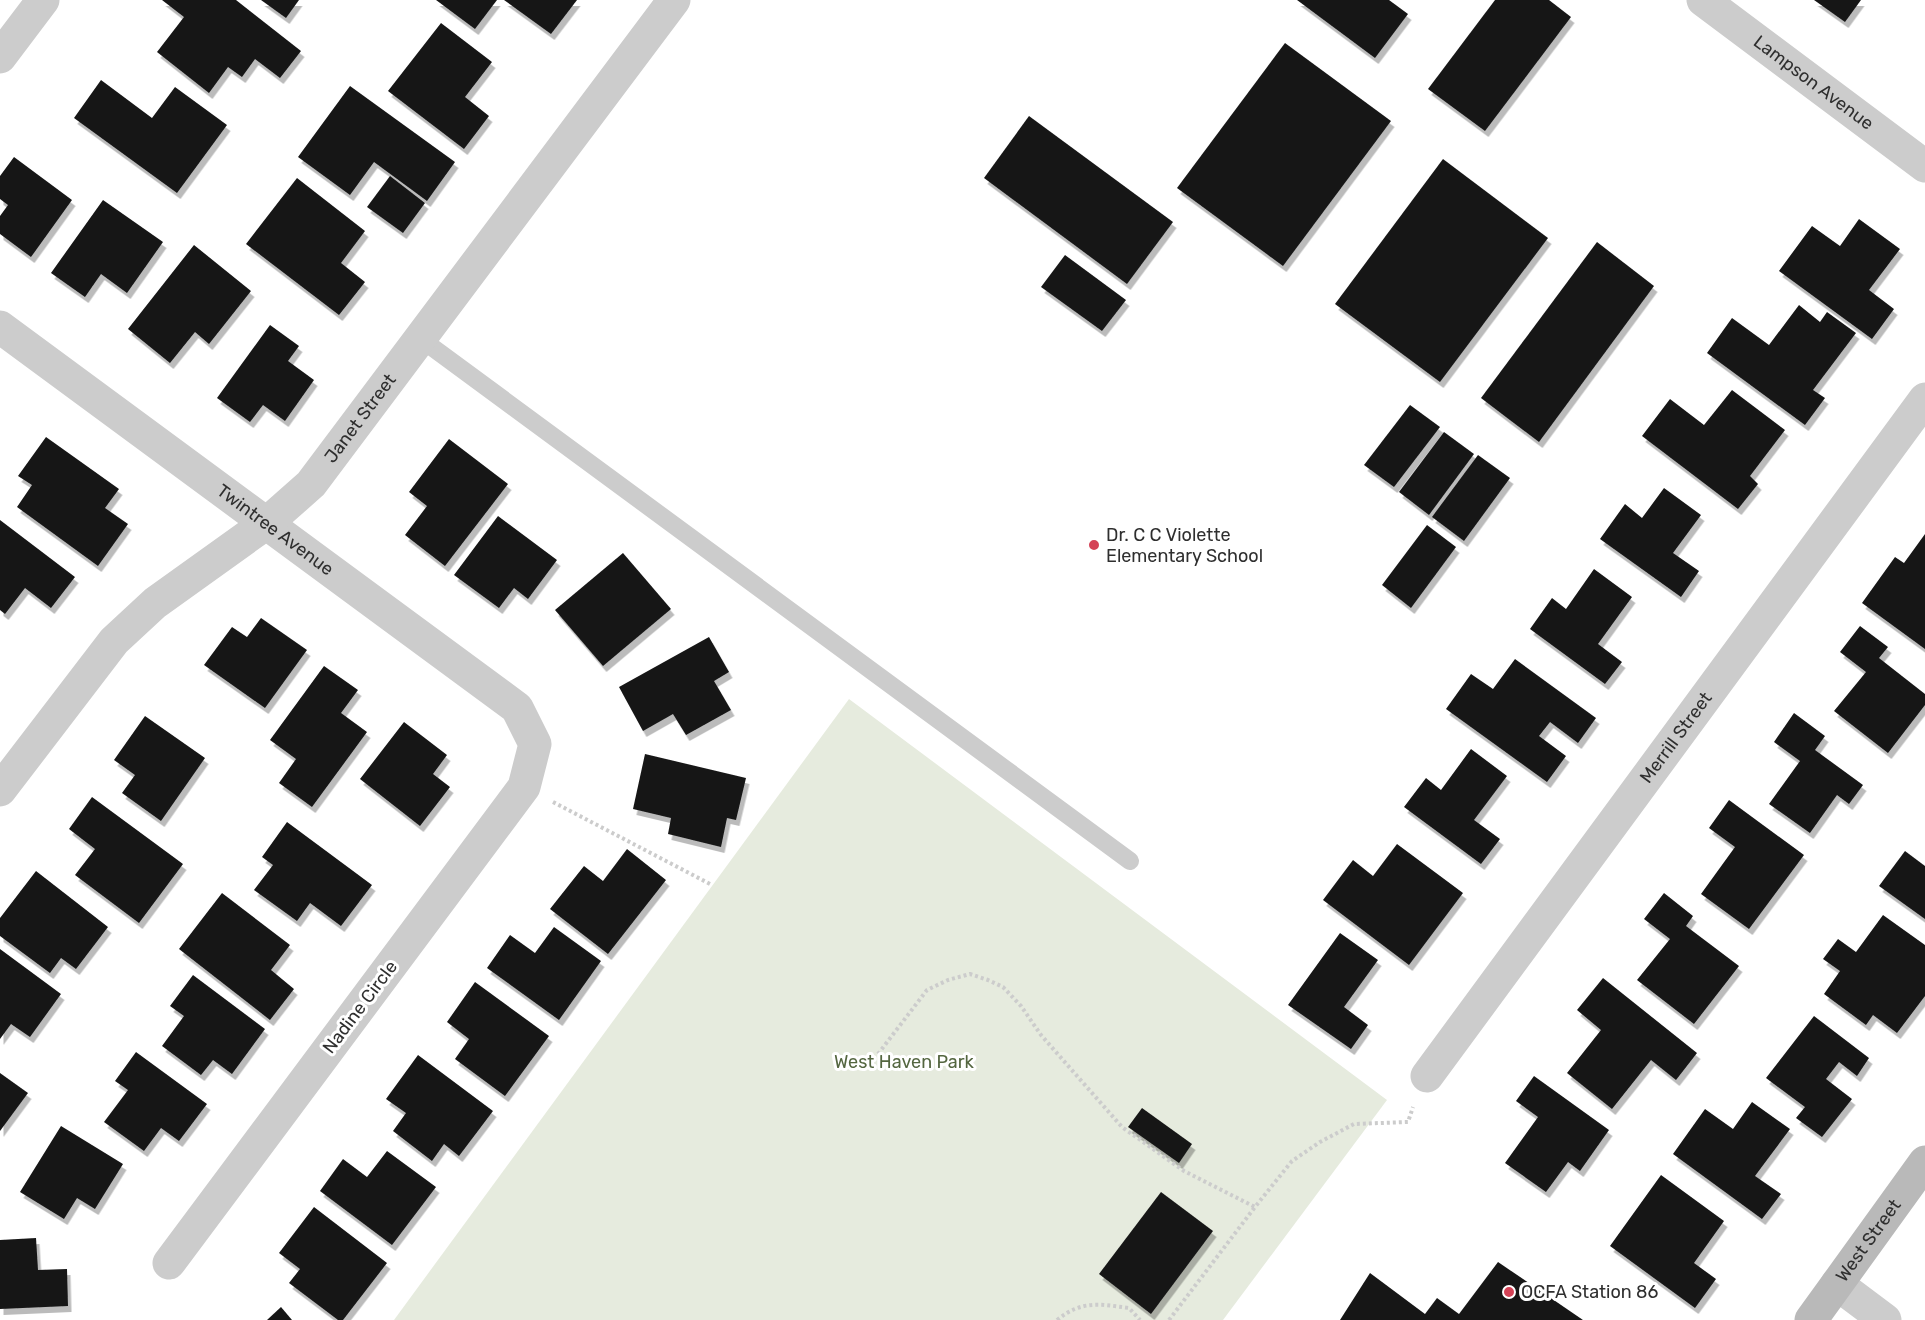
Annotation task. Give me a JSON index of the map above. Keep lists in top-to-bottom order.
{
  "streets": {
    "main road": ["West Street"],
    "street": [
      "Lampson Avenue",
      "Janet Street",
      "Twintree Avenue",
      "Merrill Street",
      "Nadine Circle"
    ]
  },
  "crossings": [
    ["Janet Street", "Twintree Avenue"],
    ["Twintree Avenue", "Nadine Circle"]
  ],
  "parks": ["West Haven Park"],
  "places": ["Dr. C C Violette Elementary School", "OCFA Station 86"]
}
